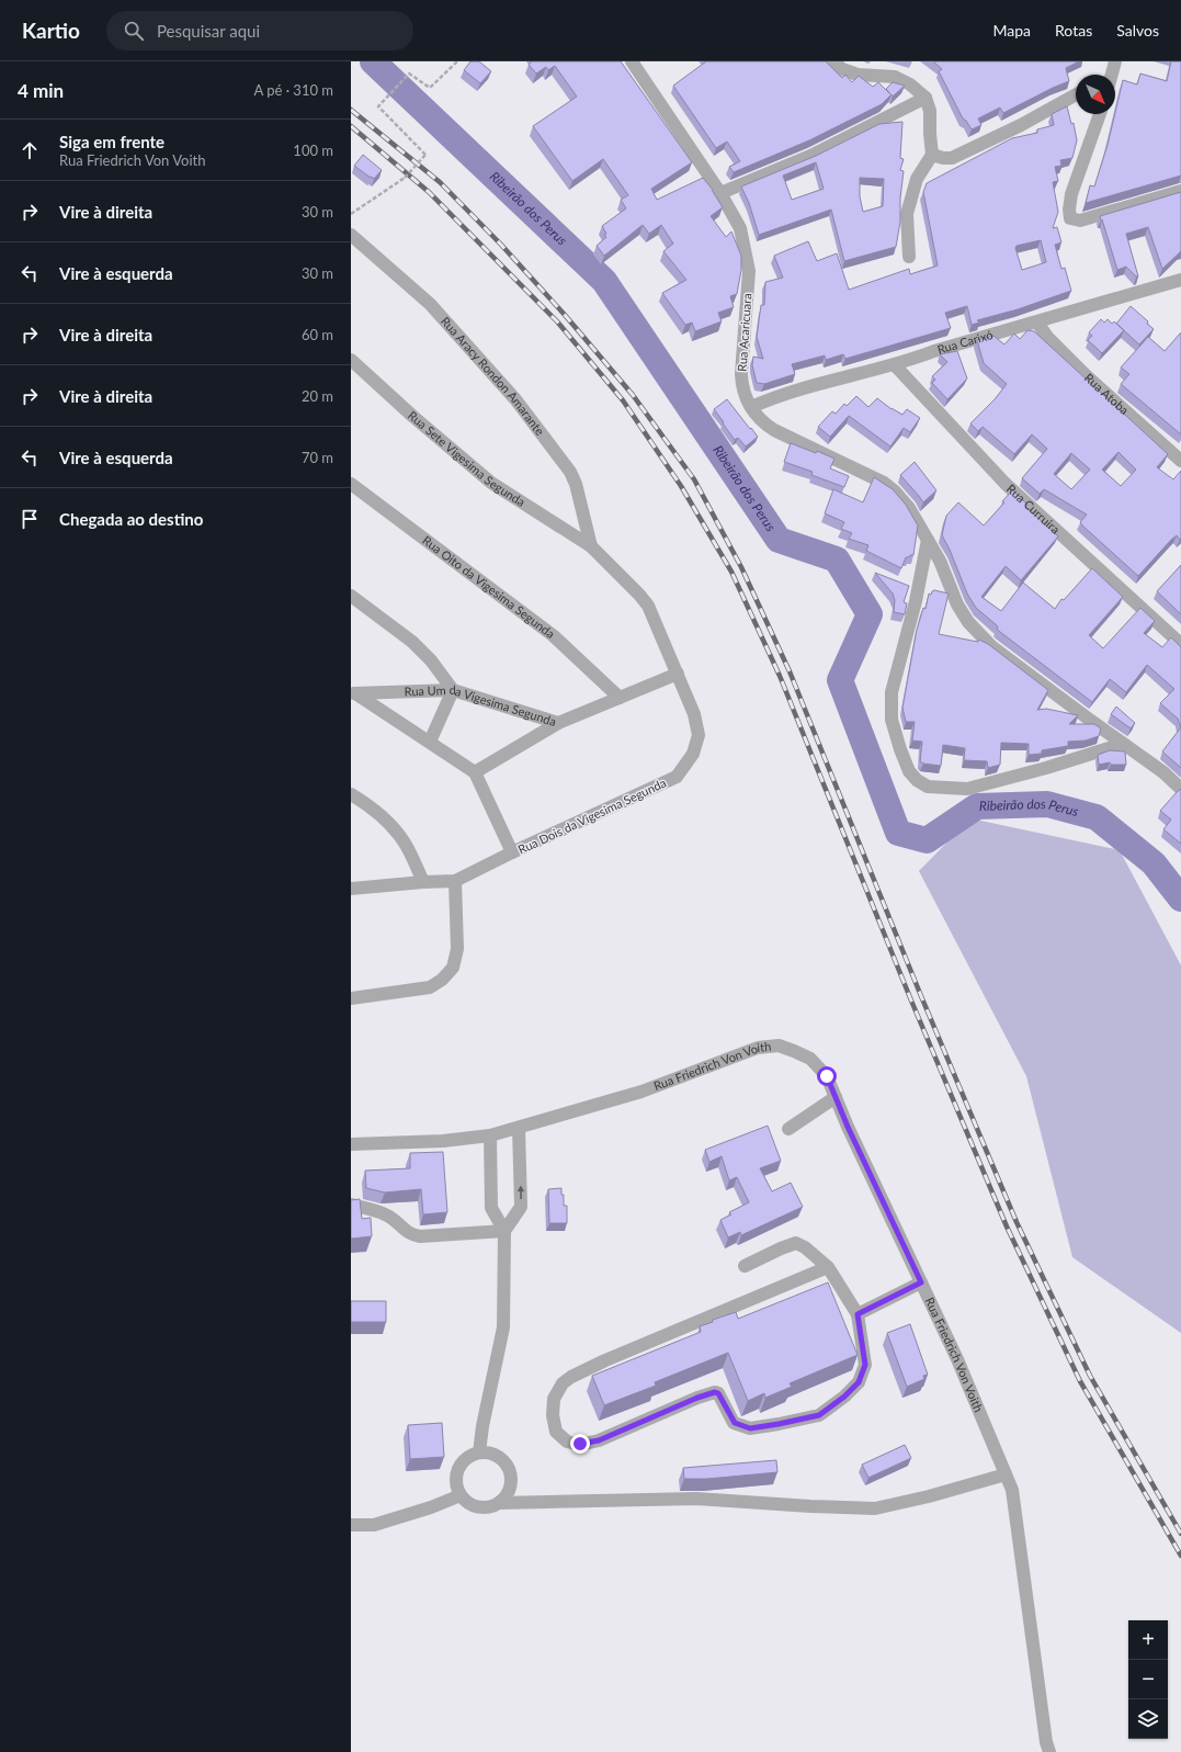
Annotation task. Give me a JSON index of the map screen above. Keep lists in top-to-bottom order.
{
  "streets": {
    "street": [
      "Rua Acaricuara",
      "Rua Carixó",
      "Rua Aracy Rondon Amarante",
      "Rua Atoba",
      "Rua Sete Vigesima Segunda",
      "Rua Curruira",
      "Rua Oito da Vigesima Segunda",
      "Rua Um da Vigesima Segunda",
      "Rua Dois da Vigesima Segunda",
      "Rua Friedrich Von Voith"
    ]
  },
  "crossings": [
    ["Rua Acaricuara", "Rua Carixó"],
    ["Rua Carixó", "Rua Atoba"],
    ["Rua Carixó", "Rua Curruira"],
    ["Rua Aracy Rondon Amarante", "Rua Sete Vigesima Segunda"],
    ["Rua Aracy Rondon Amarante", "Rua Dois da Vigesima Segunda"],
    ["Rua Sete Vigesima Segunda", "Rua Dois da Vigesima Segunda"],
    ["Rua Oito da Vigesima Segunda", "Rua Um da Vigesima Segunda"],
    ["Rua Um da Vigesima Segunda", "Rua Dois da Vigesima Segunda"]
  ],
  "water": ["Ribeirão dos Perus"],
  "north": "bottom right",
  "page": {
    "header": "Kartio",
    "search": "Pesquisar aqui",
    "nav": ["Mapa", "Rotas", "Salvos"],
    "heading": ["4 min", "A pé · 310 m"],
    "list": [
      ["Siga em frente", "Rua Friedrich Von Voith", "100 m"],
      ["Vire à direita", "30 m"],
      ["Vire à esquerda", "30 m"],
      ["Vire à direita", "60 m"],
      ["Vire à direita", "20 m"],
      ["Vire à esquerda", "70 m"],
      "Chegada ao destino"
    ],
    "map_buttons": ["+", "−"]
  }
}
